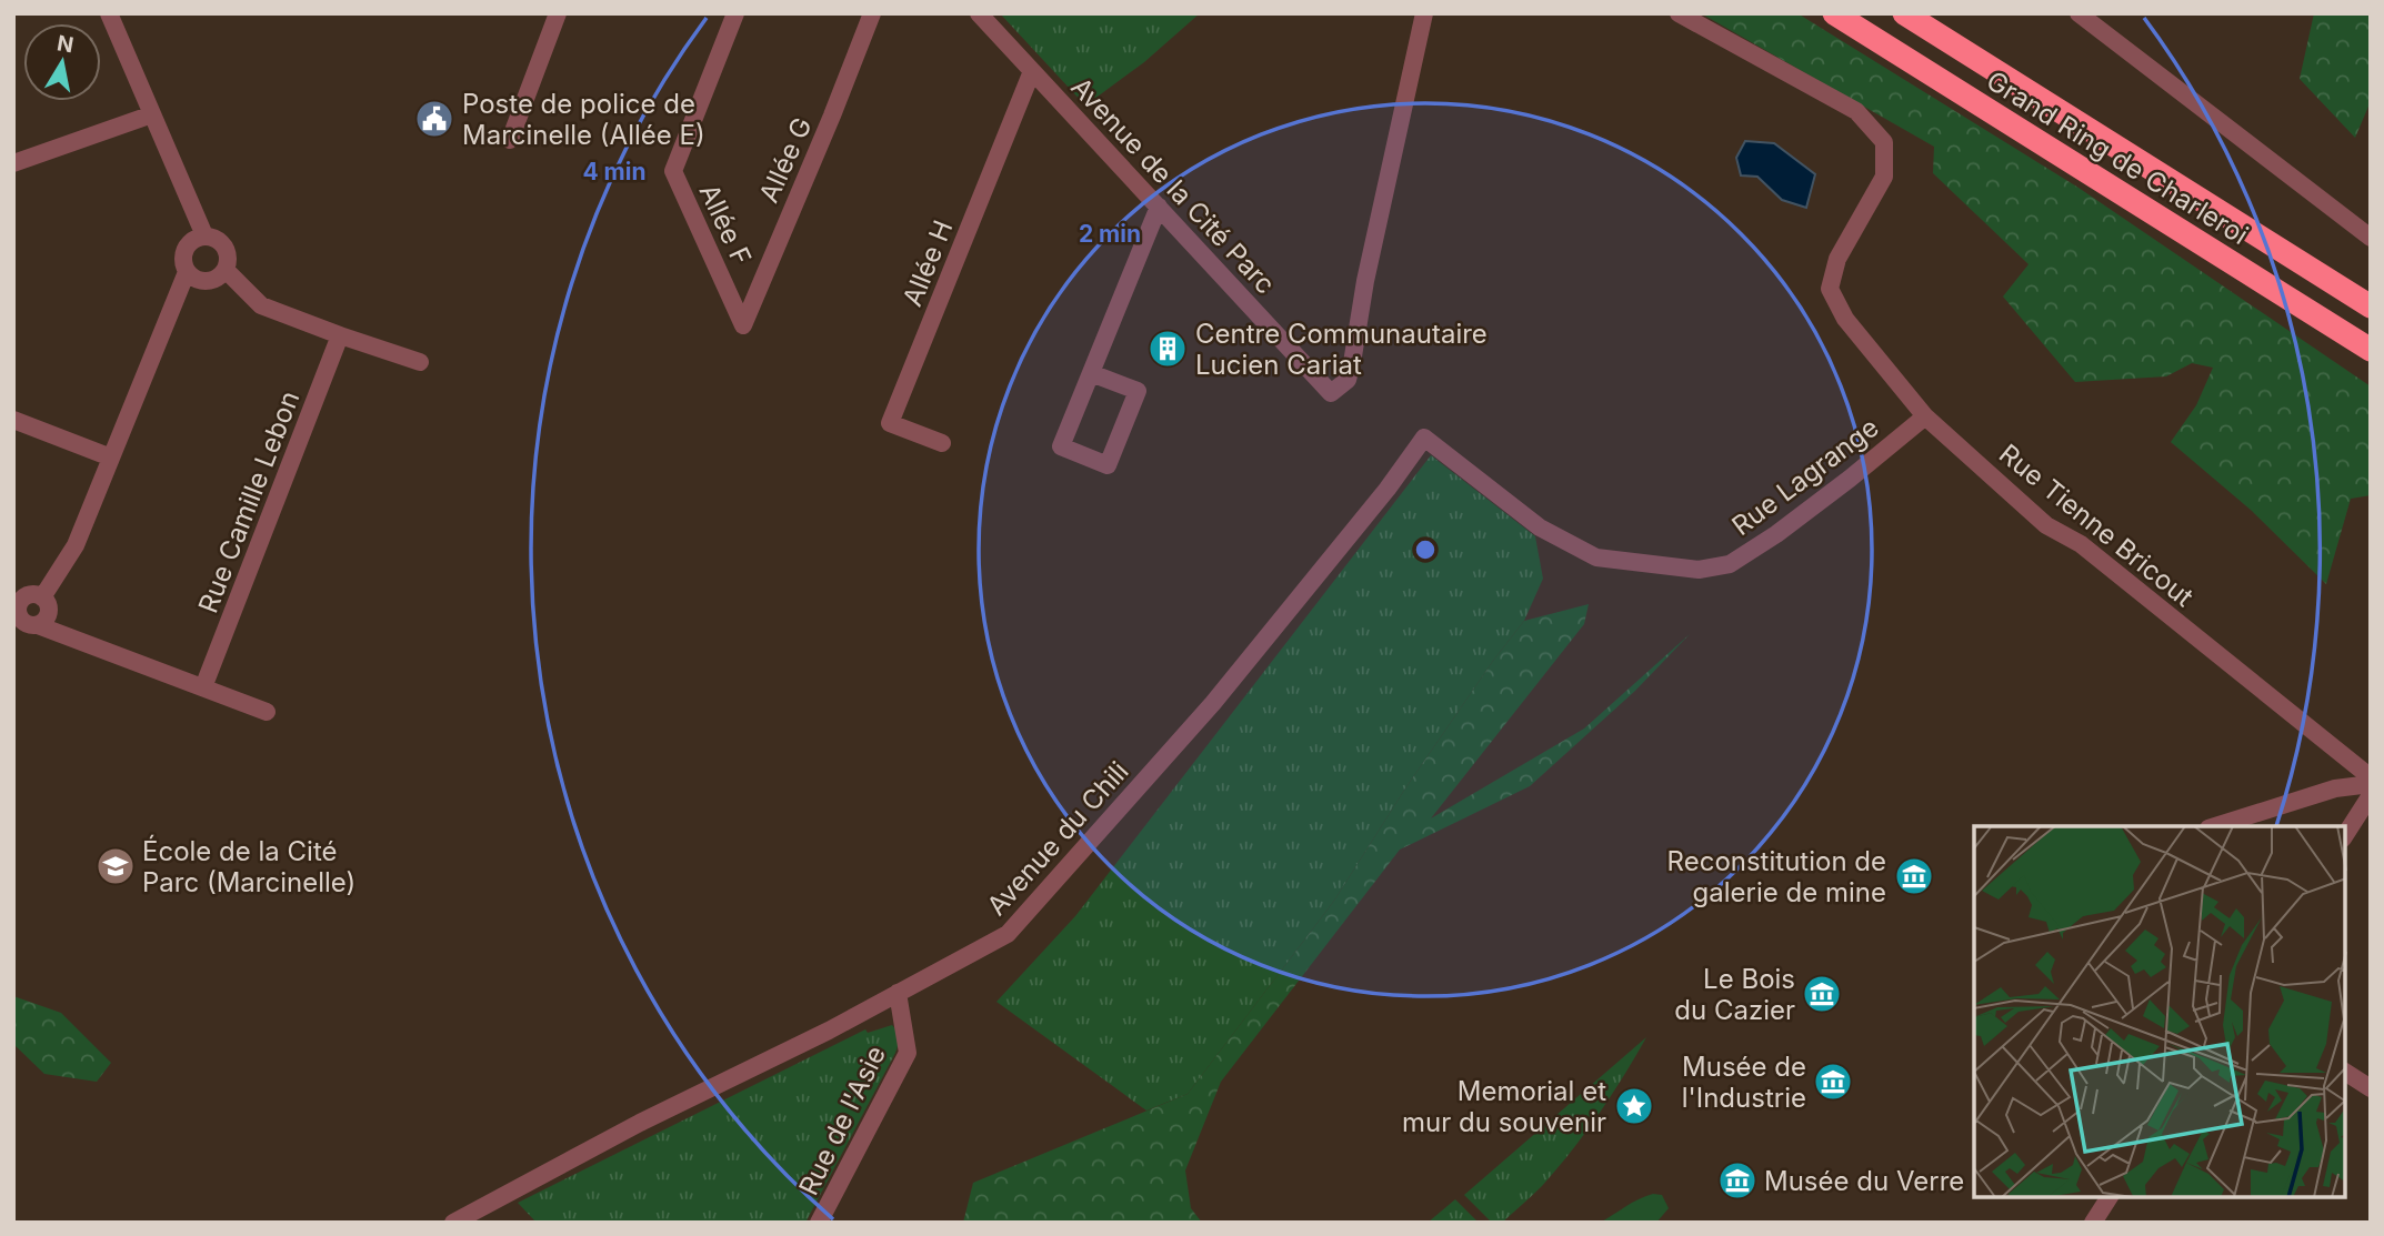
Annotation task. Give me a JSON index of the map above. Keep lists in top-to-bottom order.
{
  "streets": {
    "highway": ["Grand Ring de Charleroi"],
    "street": [
      "Allée G",
      "Avenue de la Cité Parc",
      "Allée F",
      "Allée H",
      "Rue Lagrange",
      "Rue Camille Lebon",
      "Rue Tienne Bricout",
      "Avenue du Chili",
      "Rue de l'Asie"
    ]
  },
  "crossings": [
    ["Allée G", "Allée F"],
    ["Avenue de la Cité Parc", "Allée H"],
    ["Rue Lagrange", "Rue Tienne Bricout"],
    ["Rue Lagrange", "Avenue du Chili"],
    ["Avenue du Chili", "Rue de l'Asie"]
  ],
  "places": {
    "public building": ["Poste de police de Marcinelle (Allée E)"],
    "building": ["Centre Communautaire Lucien Cariat"],
    "school or university": ["École de la Cité Parc (Marcinelle)"],
    "museum": [
      "Reconstitution de galerie de mine",
      "Le Bois du Cazier",
      "Musée de l'Industrie",
      "Musée du Verre"
    ],
    "place": ["Memorial et mur du souvenir"]
  },
  "north": "top",
  "rings": ["4 min", "2 min"]
}
